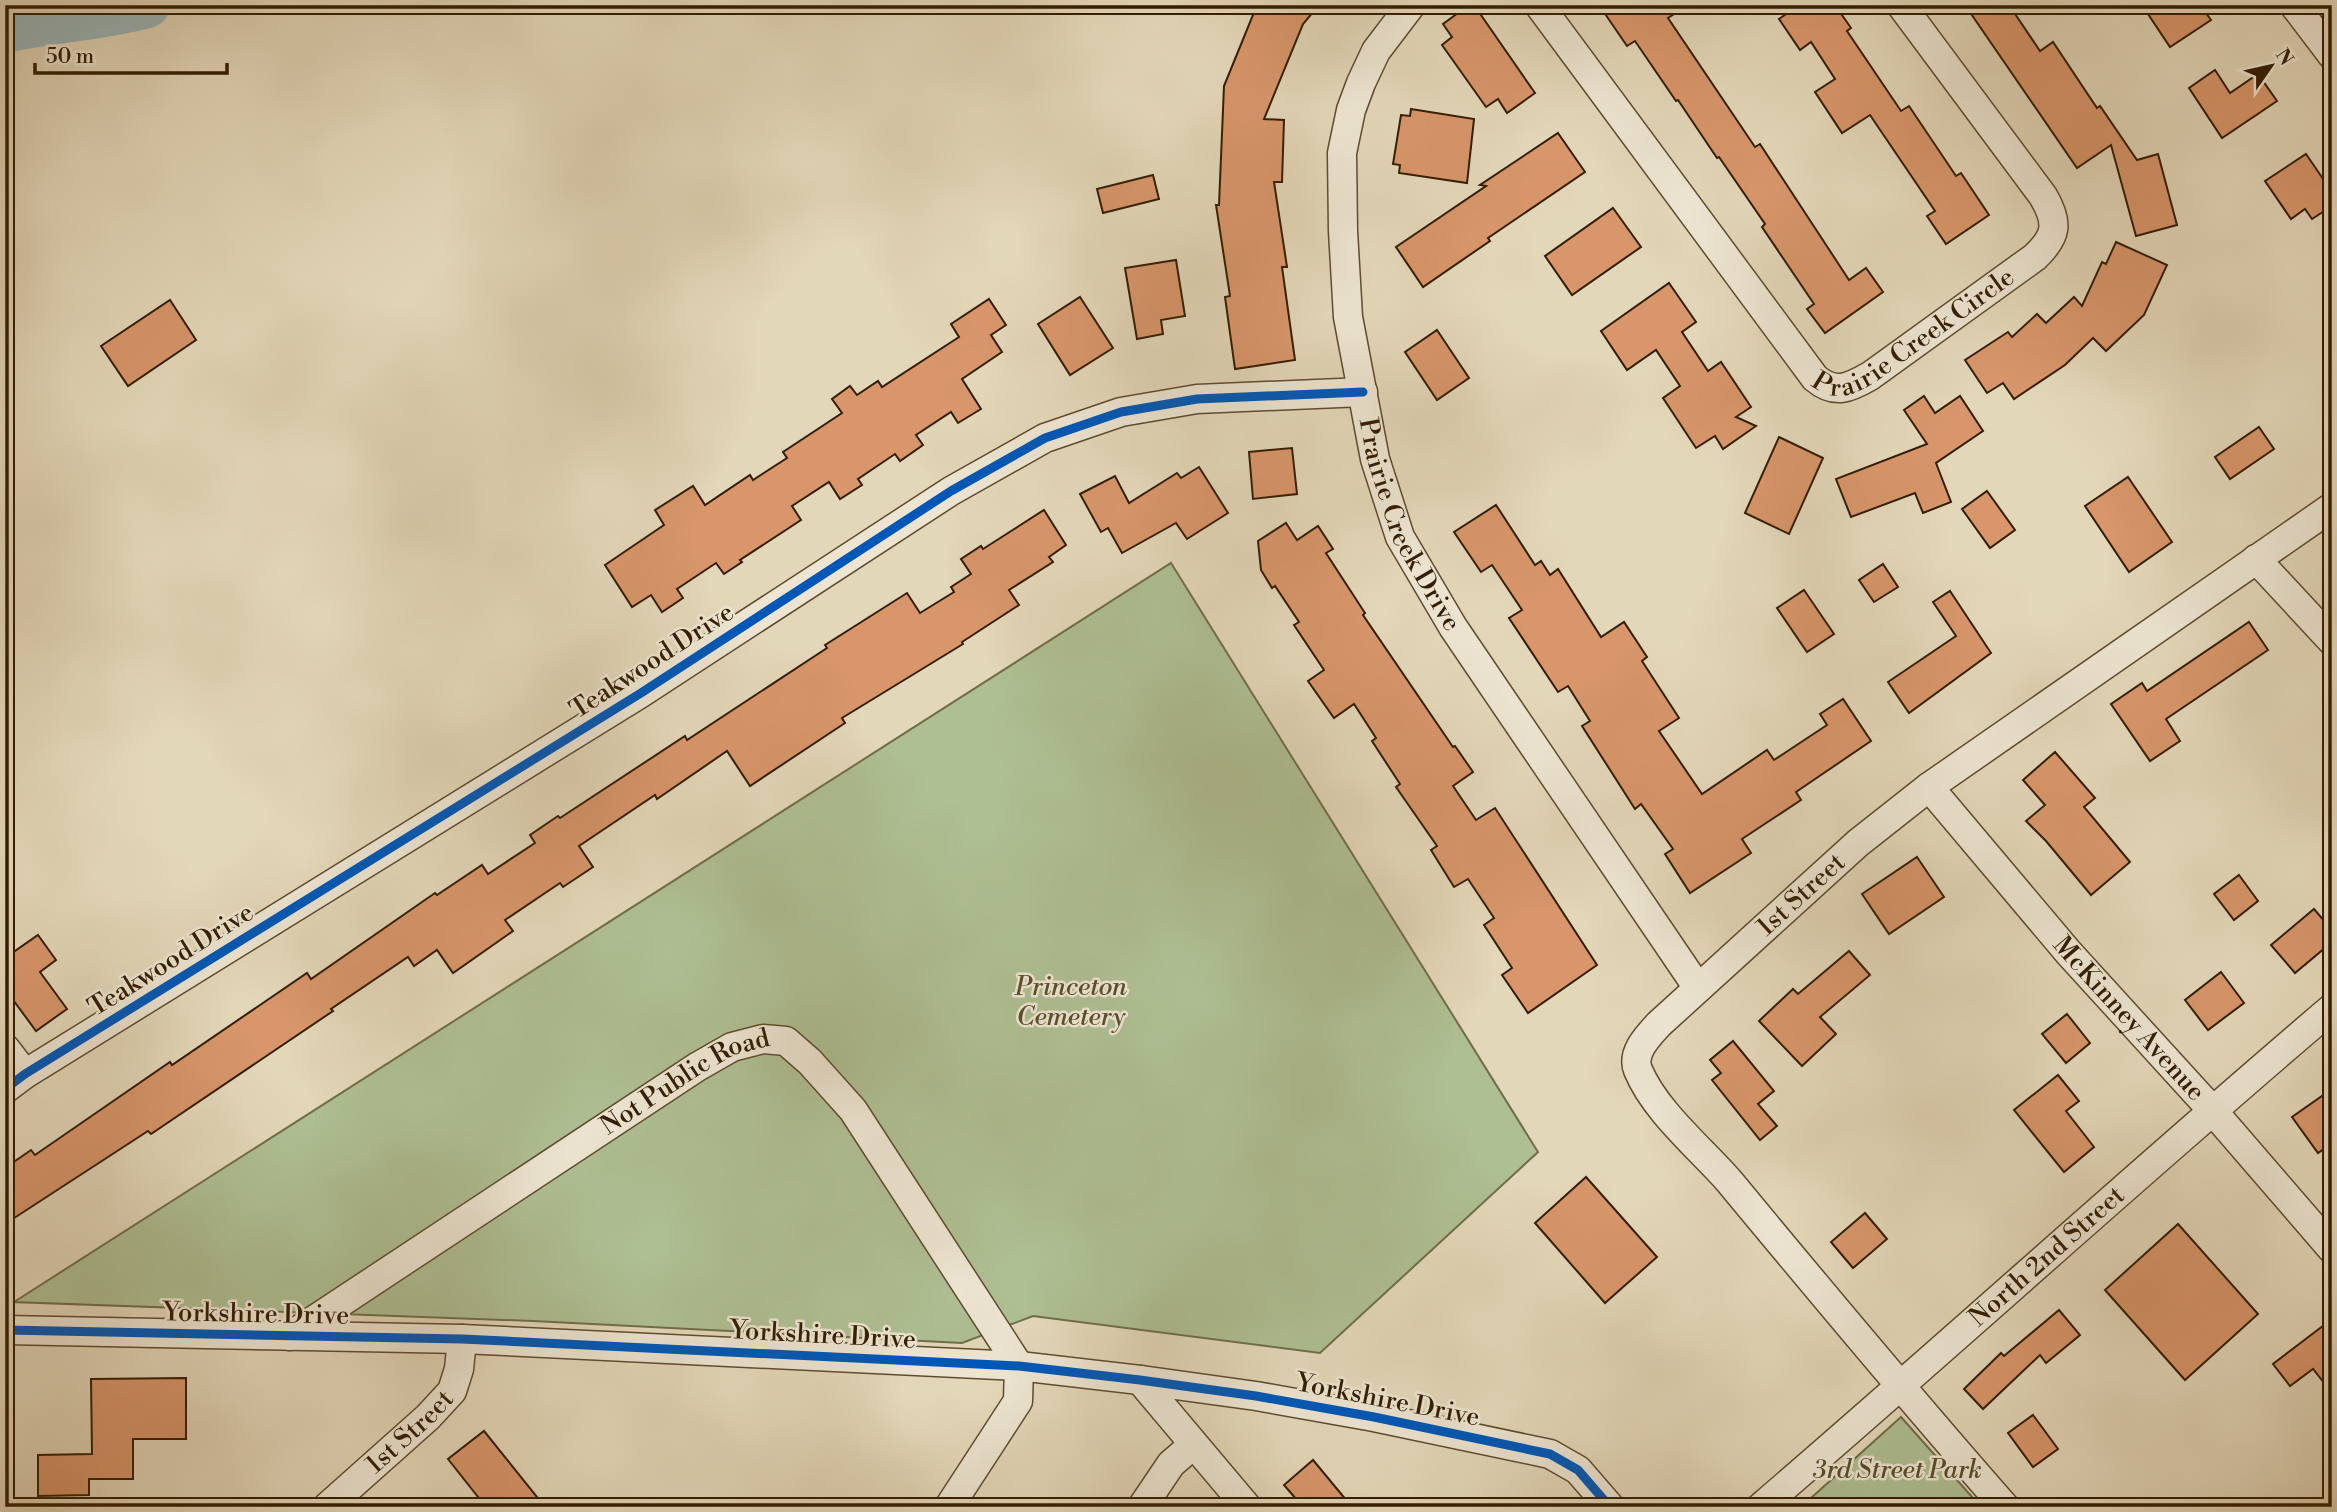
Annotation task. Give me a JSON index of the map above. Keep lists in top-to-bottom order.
{
  "streets": {
    "street": [
      "Prairie Creek Circle",
      "Prairie Creek Drive",
      "Teakwood Drive",
      "1st Street",
      "McKinney Avenue",
      "Not Public Road",
      "North 2nd Street",
      "Yorkshire Drive"
    ]
  },
  "crossings": [
    ["Prairie Creek Drive", "Teakwood Drive"],
    ["Prairie Creek Drive", "1st Street"],
    ["1st Street", "McKinney Avenue"],
    ["1st Street", "North 2nd Street"],
    ["1st Street", "Yorkshire Drive"],
    ["McKinney Avenue", "North 2nd Street"],
    ["Not Public Road", "Yorkshire Drive"]
  ],
  "parks": ["Princeton Cemetery", "3rd Street Park"],
  "scale_bar": "50 m",
  "north": "top right"
}
